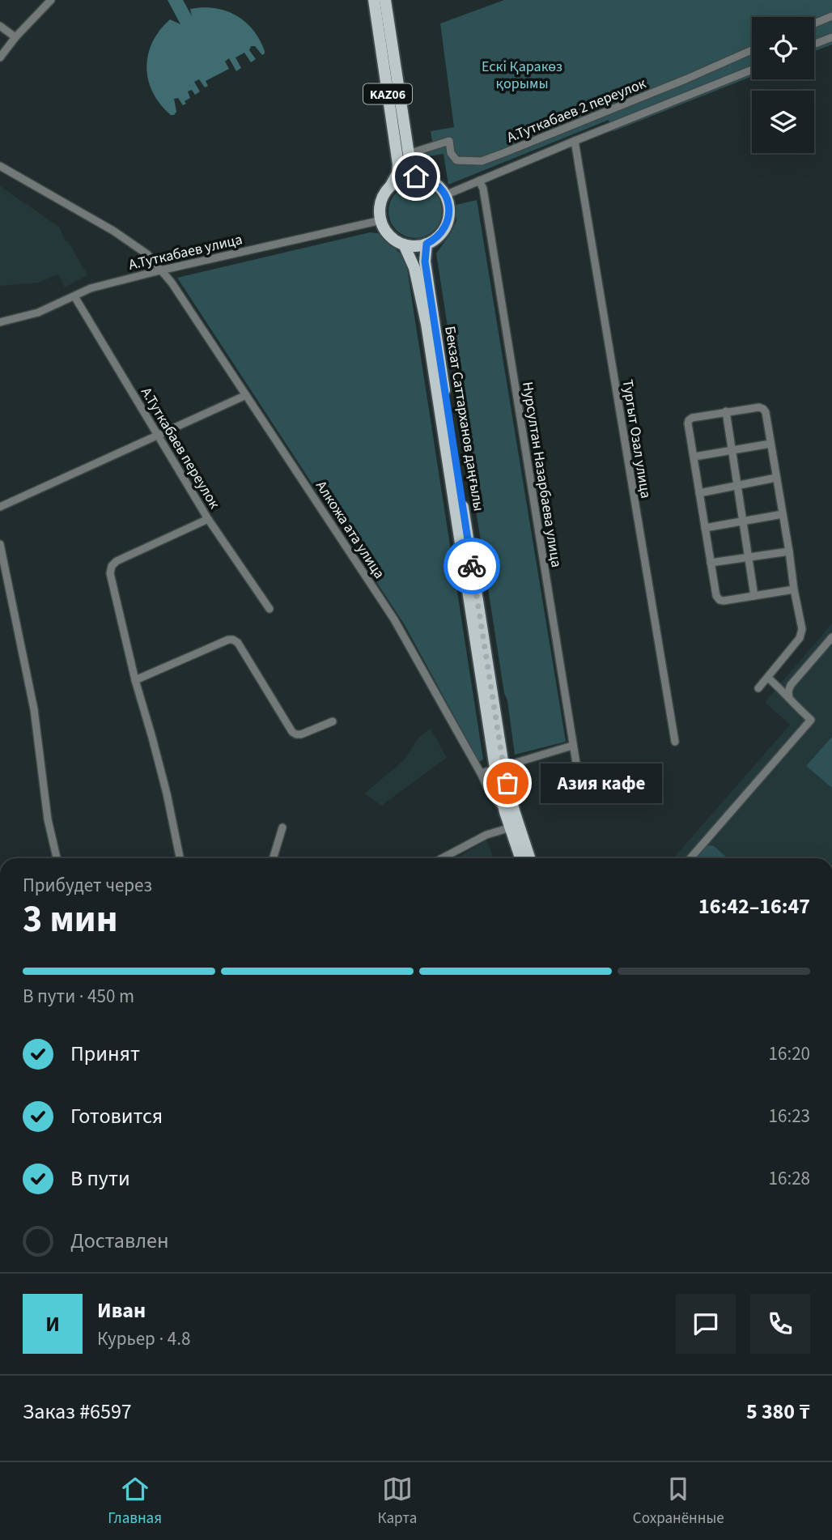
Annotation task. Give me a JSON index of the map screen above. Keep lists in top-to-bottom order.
{
  "streets": {
    "main road": ["KАZ06", "Бекзат Саттарханов даңғылы"],
    "street": [
      "А.Туткабаев 2 переулок",
      "А.Туткабаев улица",
      "Тургыт Озал улица",
      "А.Туткабаев переулок",
      "Нурсултан Назарбаева улица",
      "Алкожа ата улица"
    ]
  },
  "crossings": [
    ["KАZ06", "А.Туткабаев 2 переулок"],
    ["KАZ06", "А.Туткабаев улица"],
    ["KАZ06", "Бекзат Саттарханов даңғылы"],
    ["А.Туткабаев улица", "Бекзат Саттарханов даңғылы"],
    ["А.Туткабаев улица", "А.Туткабаев переулок"],
    ["А.Туткабаев улица", "Алкожа ата улица"],
    ["Бекзат Саттарханов даңғылы", "Алкожа ата улица"]
  ],
  "parks": ["Ескі Қаракөз қорымы"],
  "places": ["Азия кафе"],
  "page": {
    "bubble": "Азия кафе",
    "heading": ["3 мин", "Прибудет через", "16:42–16:47"],
    "panel": [
      "Иван",
      "Курьер · 4.8",
      "Заказ #6597",
      "5 380 ₸"
    ],
    "bar": "В пути · 450 m",
    "list": [
      ["Принят", "16:20"],
      ["Готовится", "16:23"],
      ["В пути", "16:28"],
      "Доставлен"
    ],
    "round": "И",
    "tabs": ["Главная", "Карта", "Сохранённые"]
  }
}
